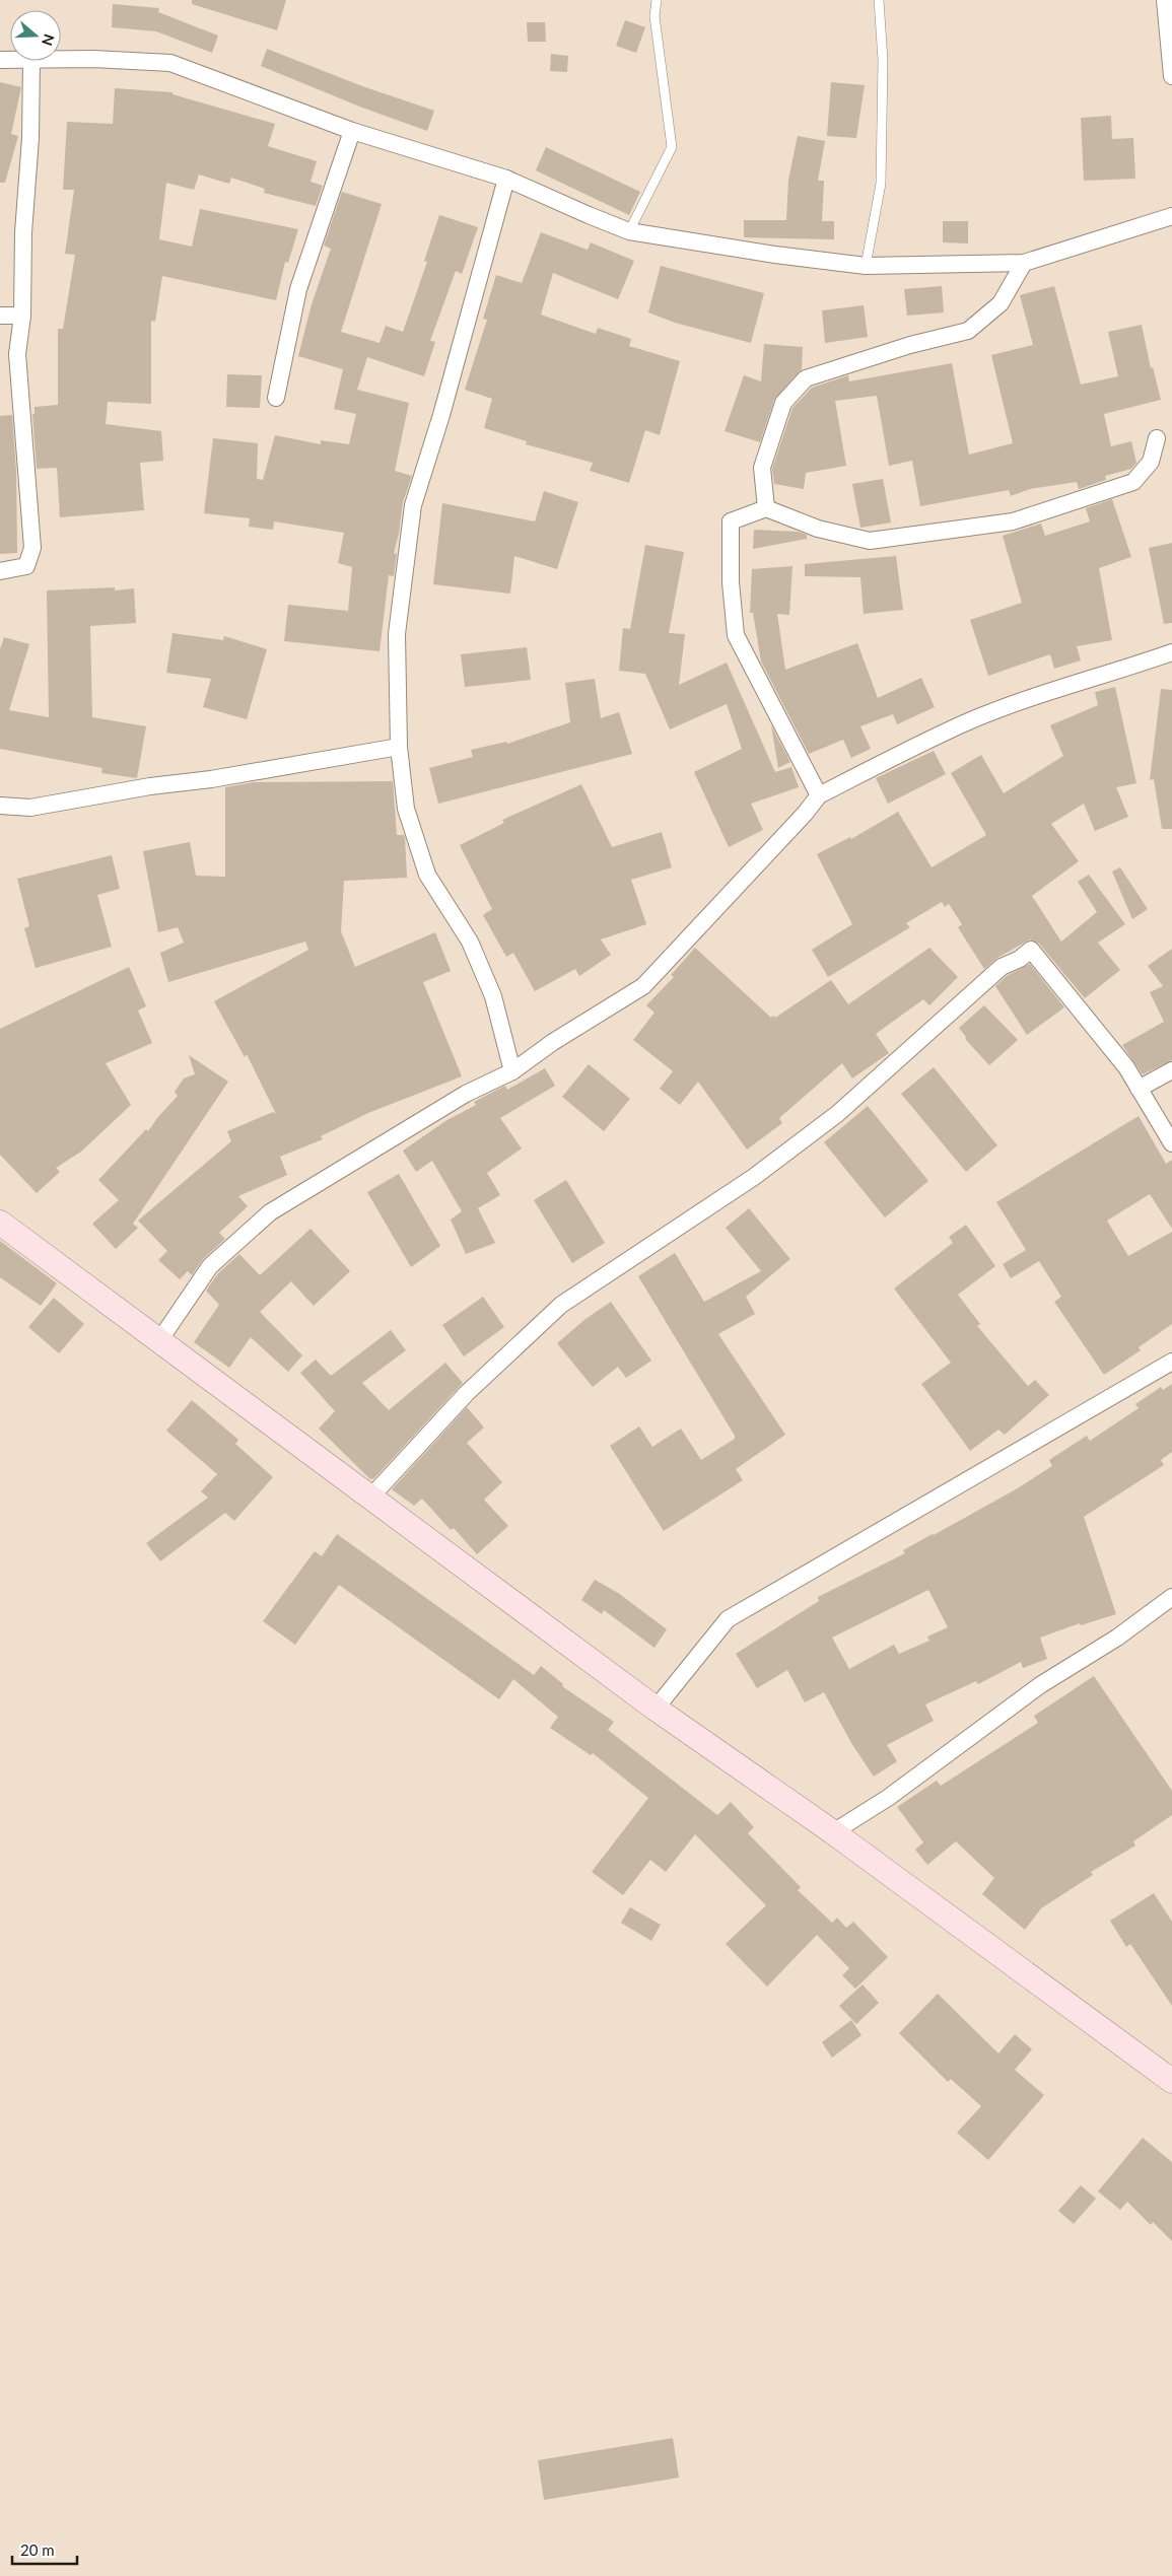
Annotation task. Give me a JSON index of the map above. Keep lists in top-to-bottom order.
{
  "scale_bar": "20 m",
  "north": "right"
}
